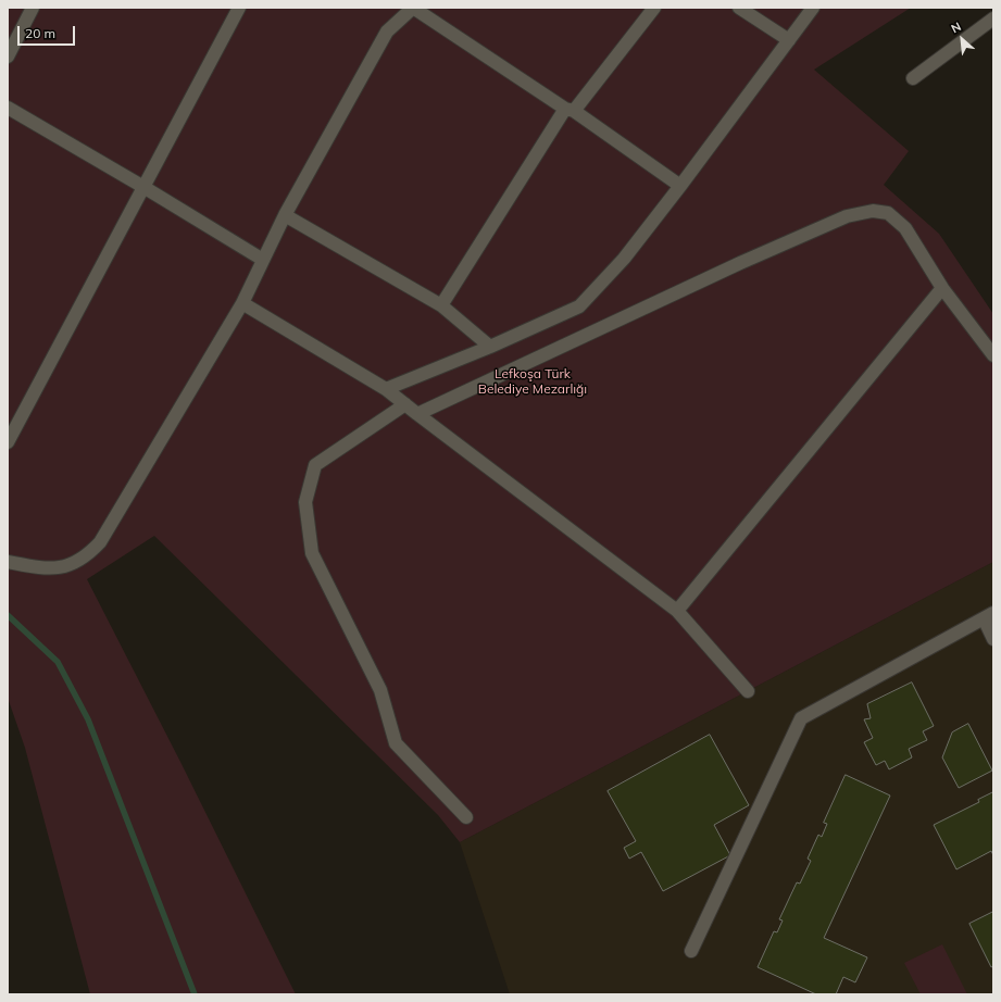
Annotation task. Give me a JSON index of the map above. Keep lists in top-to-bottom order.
{
  "parks": ["Lefkoşa Türk Belediye Mezarlığı"],
  "scale_bar": "20 m",
  "north": "top left"
}
